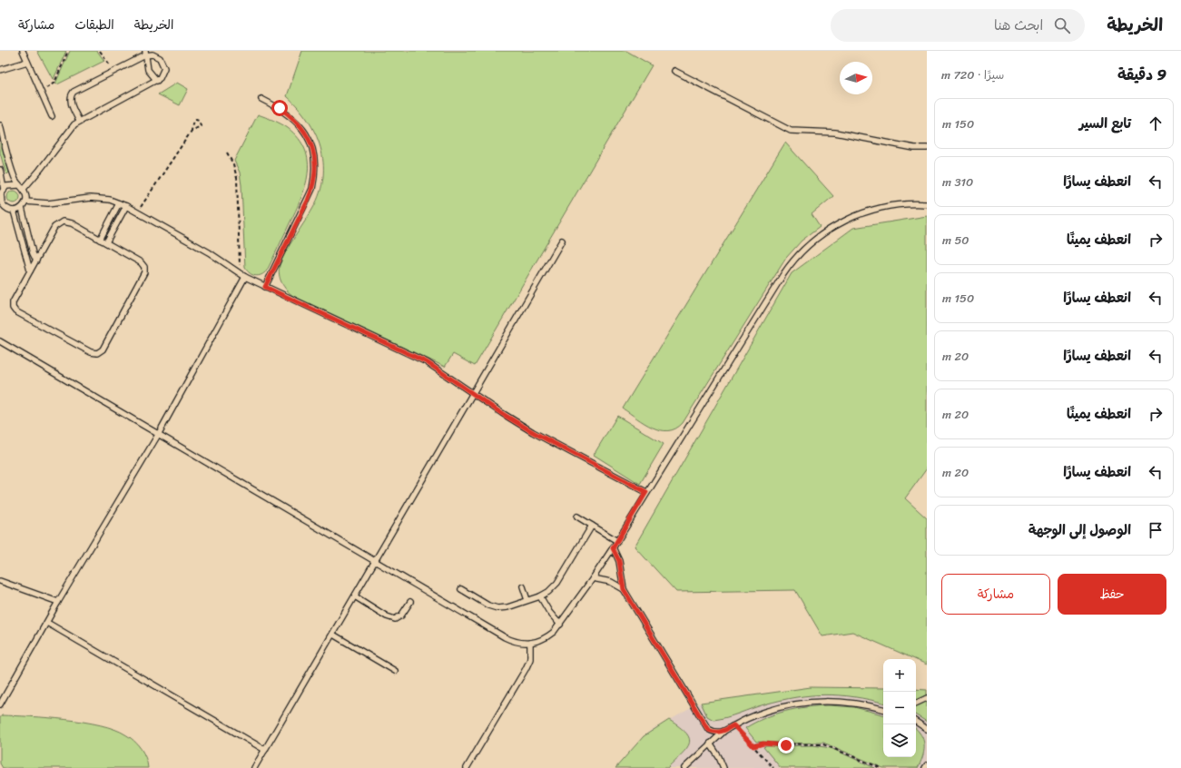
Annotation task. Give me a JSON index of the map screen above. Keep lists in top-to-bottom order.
{
  "north": "right",
  "page": {
    "header": "الخريطة",
    "search": "ابحث هنا",
    "nav": ["الخريطة", "الطبقات", "مشاركة"],
    "heading": ["9 دقيقة", "سيرًا · 720 m"],
    "list": [
      ["تابع السير", "150 m"],
      ["انعطف يسارًا", "310 m"],
      ["انعطف يمينًا", "50 m"],
      ["انعطف يسارًا", "150 m"],
      ["انعطف يسارًا", "20 m"],
      ["انعطف يمينًا", "20 m"],
      ["انعطف يسارًا", "20 m"],
      "الوصول إلى الوجهة"
    ],
    "buttons": ["حفظ", "مشاركة"],
    "map_buttons": ["+", "−"]
  }
}
